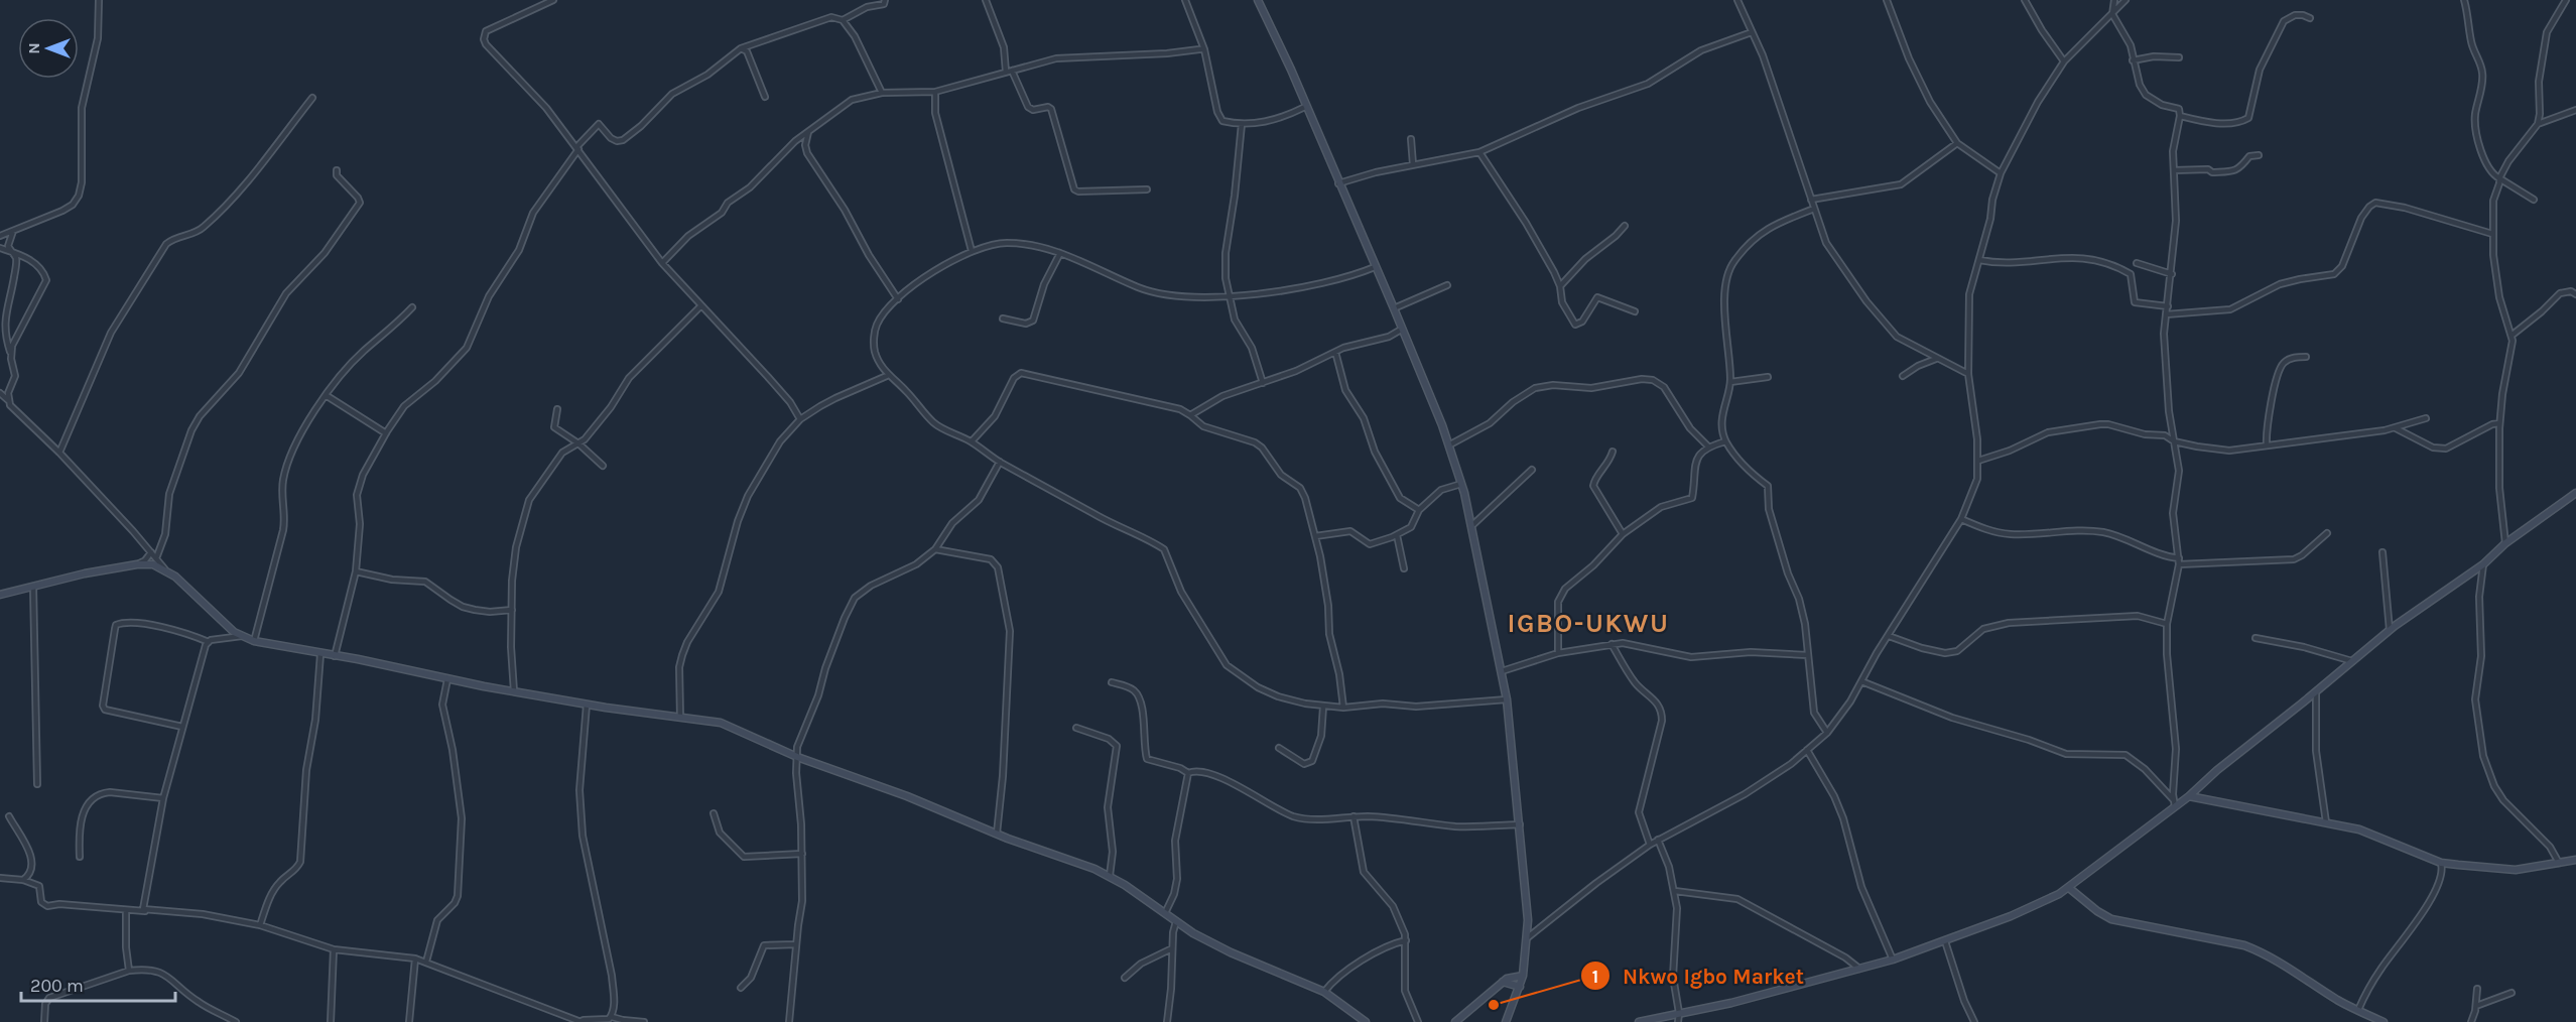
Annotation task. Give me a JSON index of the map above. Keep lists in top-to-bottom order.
{
  "districts": ["IGBO-UKWU"],
  "places": ["Nkwo Igbo Market"],
  "scale_bar": "200 m",
  "north": "left"
}
